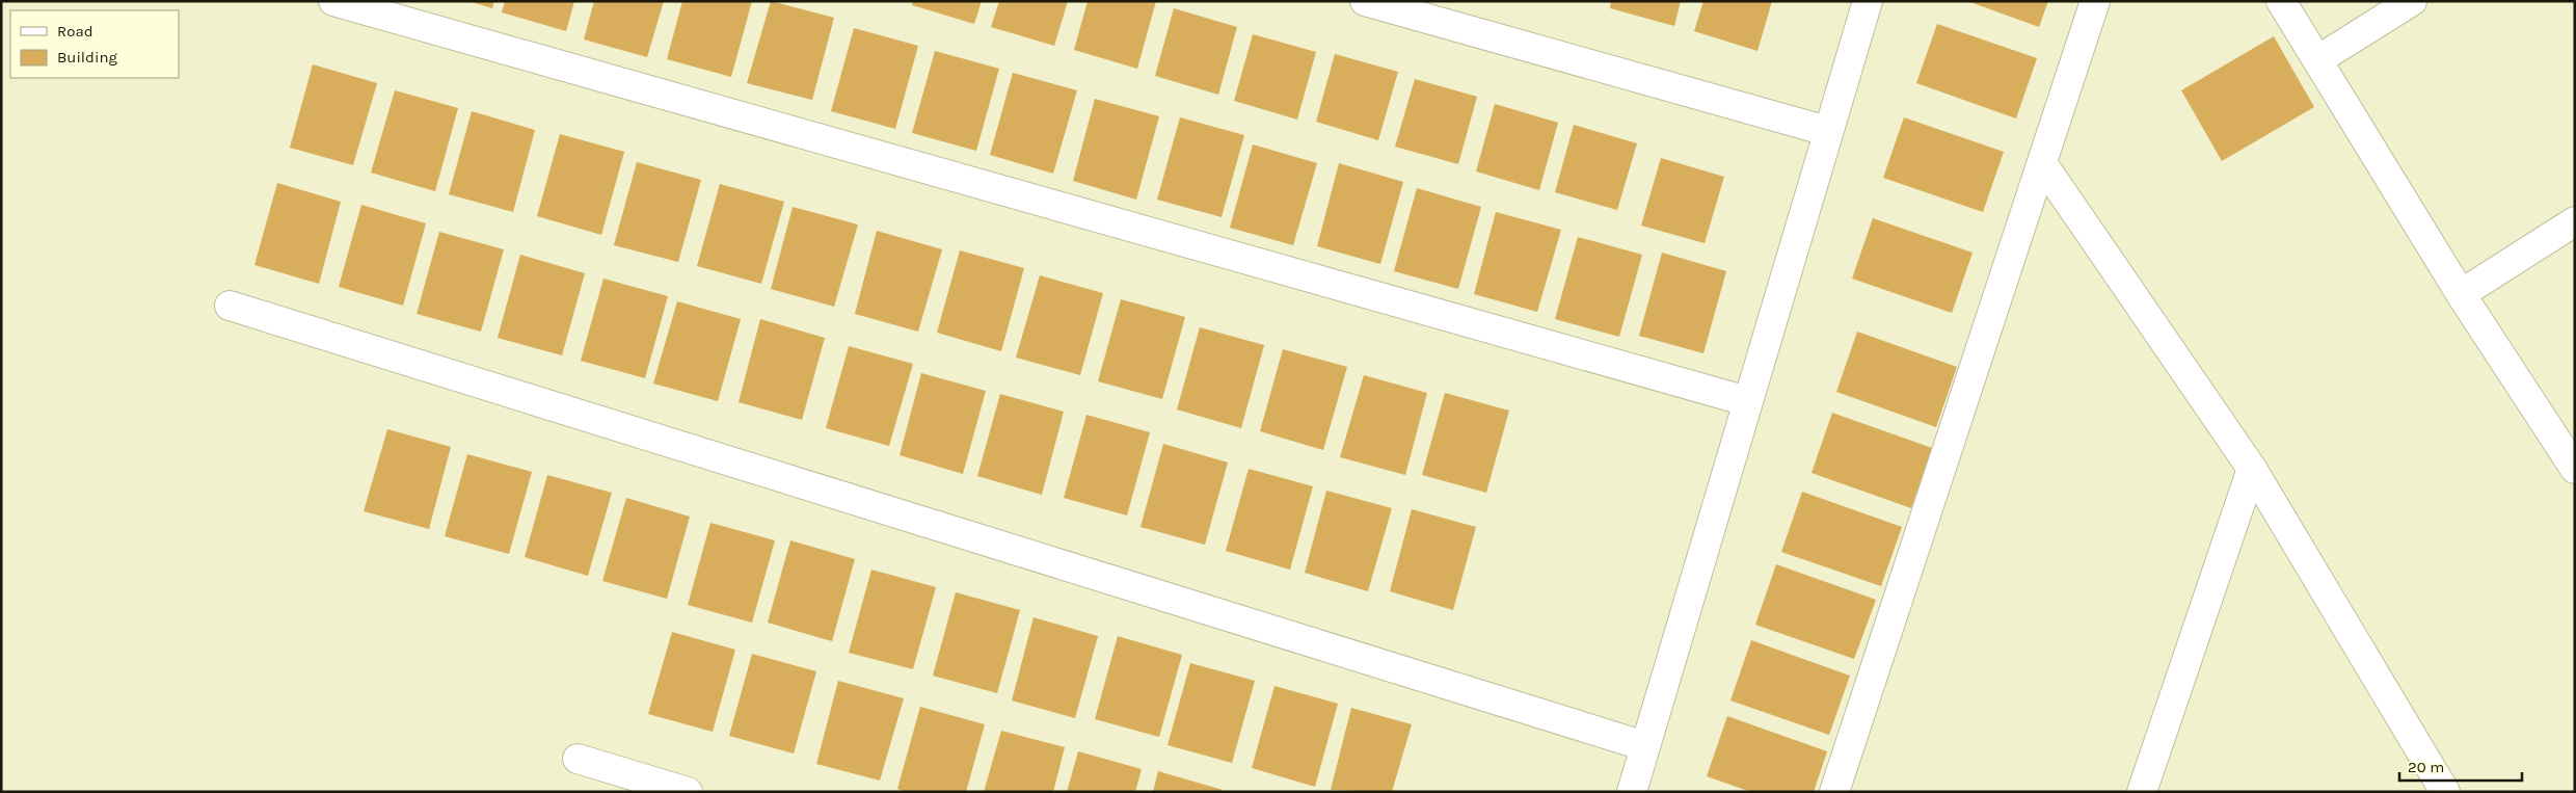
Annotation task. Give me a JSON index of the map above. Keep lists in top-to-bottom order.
{
  "legend": ["Road", "Building"],
  "scale_bar": "20 m"
}
